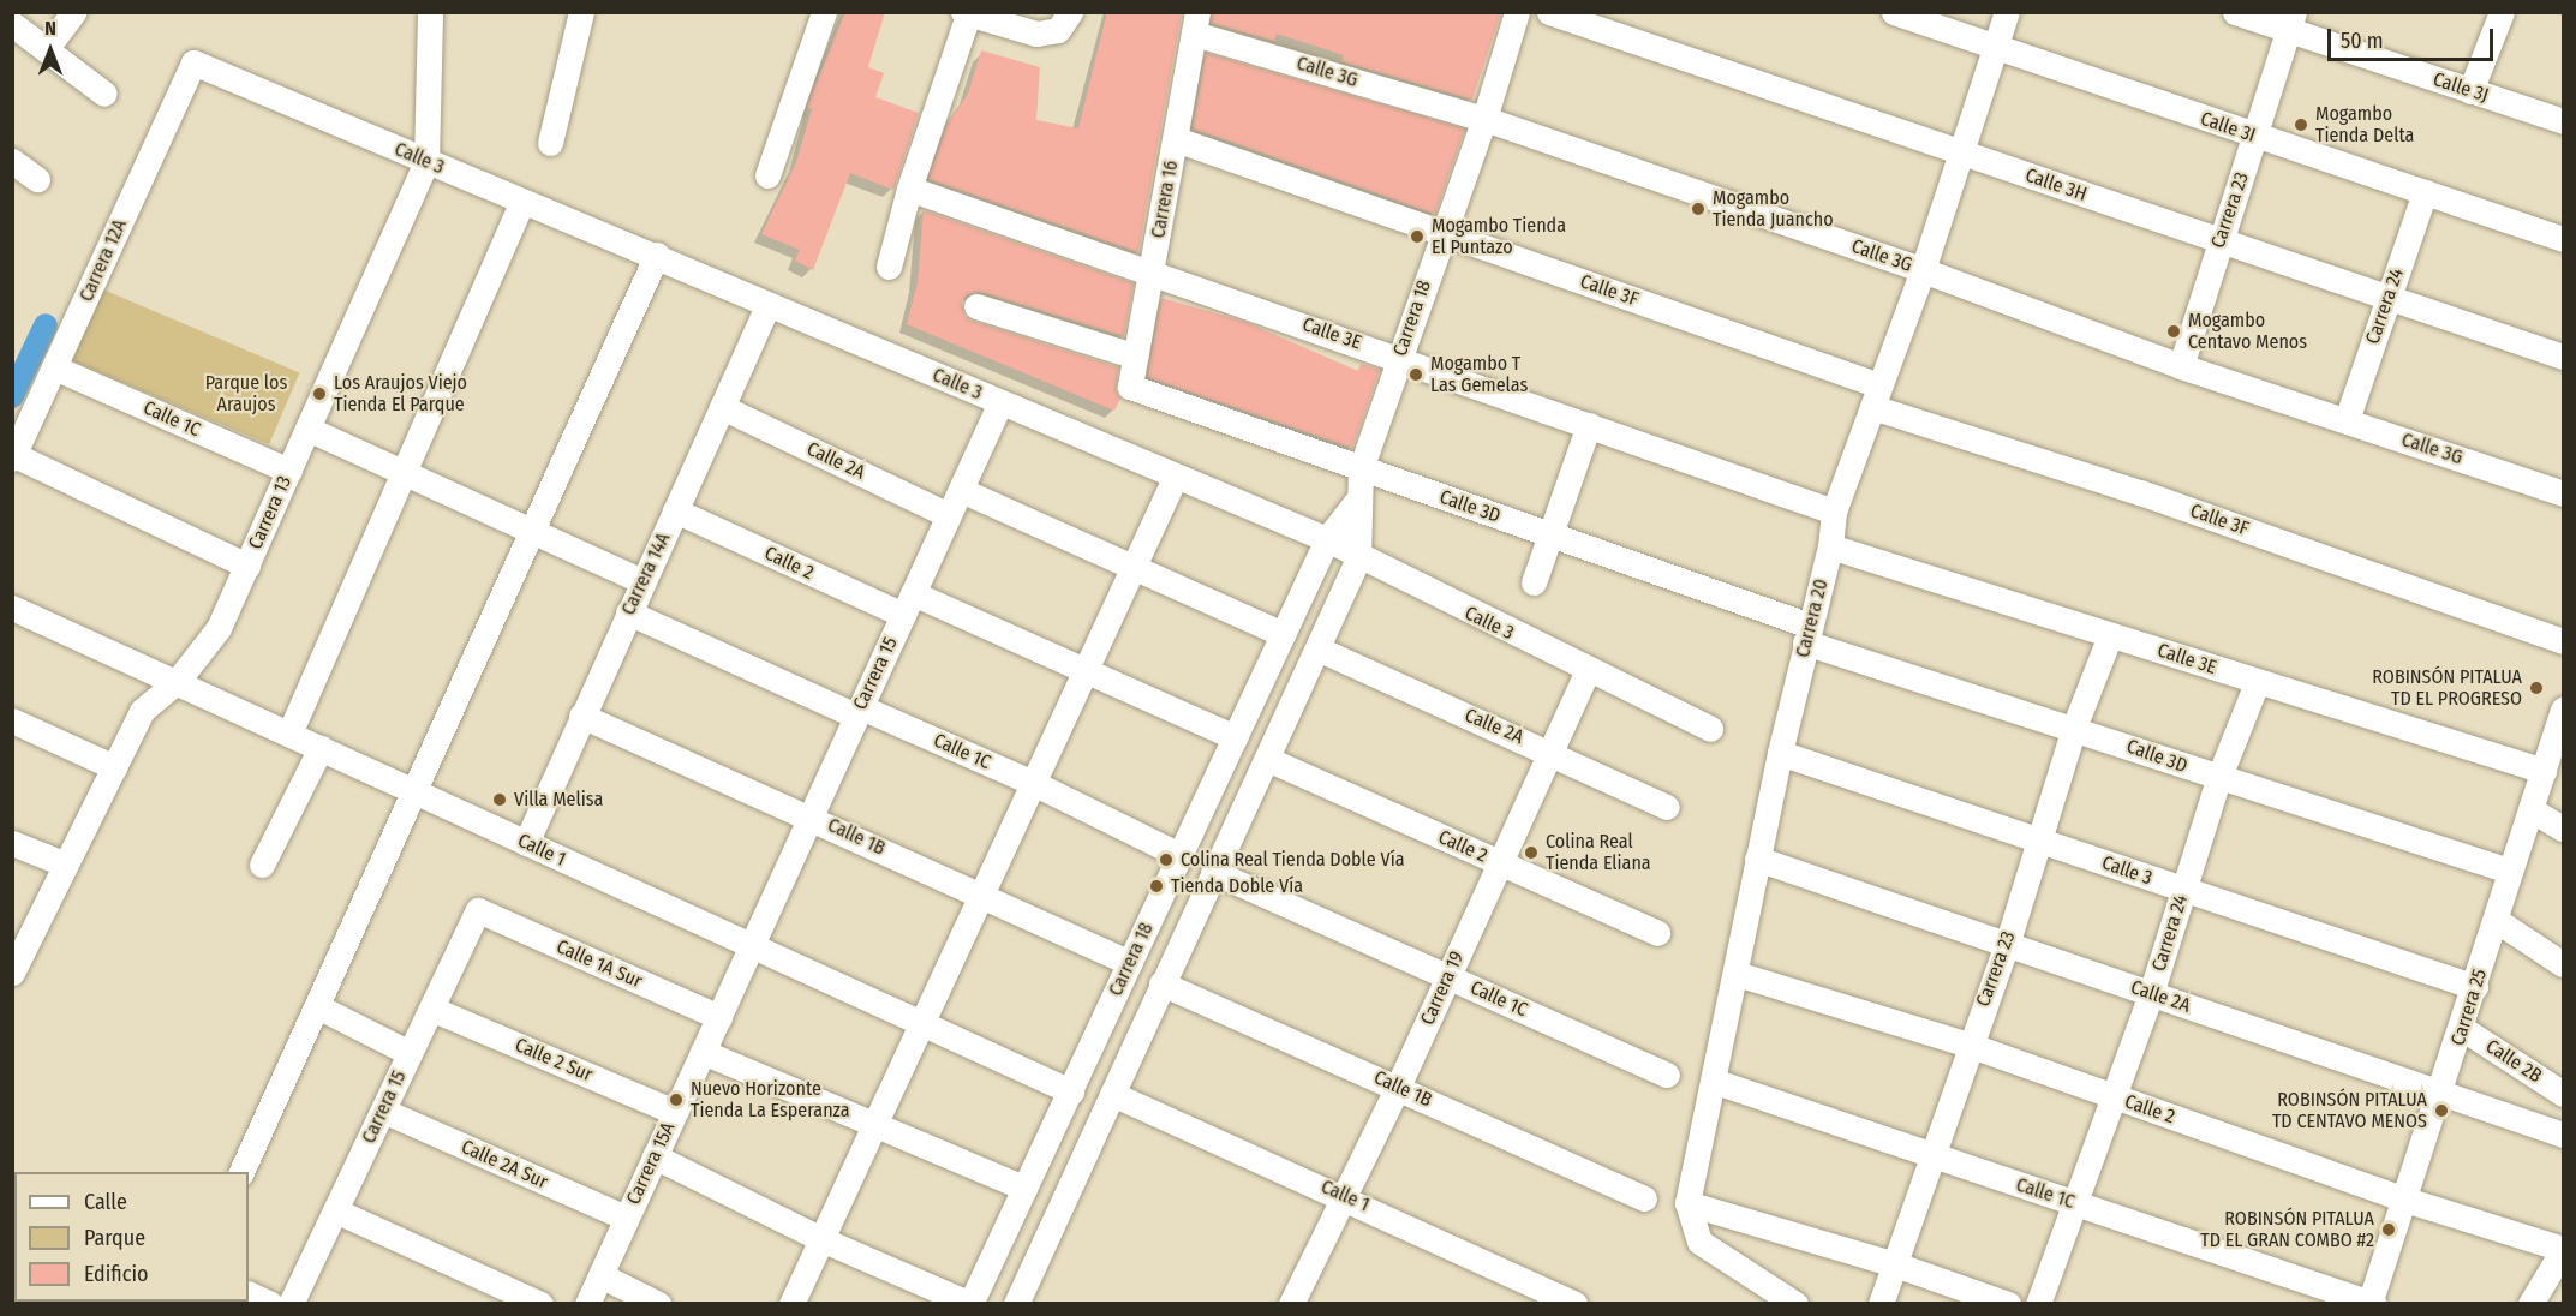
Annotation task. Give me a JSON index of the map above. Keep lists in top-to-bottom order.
{
  "streets": {
    "street": [
      "Calle 3G",
      "Calle 3J",
      "Calle 3I",
      "Calle 3",
      "Calle 3H",
      "Carrera 16",
      "Carrera 23",
      "Carrera 12A",
      "Calle 3F",
      "Carrera 24",
      "Carrera 18",
      "Calle 3E",
      "Calle 1C",
      "Calle 2A",
      "Calle 3D",
      "Carrera 13",
      "Calle 2",
      "Carrera 14A",
      "Carrera 20",
      "Carrera 15",
      "Calle 1B",
      "Calle 1",
      "Calle 1A Sur",
      "Carrera 19",
      "Carrera 25",
      "Calle 2 Sur",
      "Calle 2B",
      "Carrera 15A",
      "Calle 2A Sur"
    ]
  },
  "crossings": [
    ["Calle 3G", "Carrera 16"],
    ["Calle 3G", "Carrera 23"],
    ["Calle 3G", "Carrera 24"],
    ["Calle 3G", "Carrera 18"],
    ["Calle 3G", "Carrera 20"],
    ["Calle 3J", "Carrera 23"],
    ["Calle 3I", "Carrera 23"],
    ["Calle 3I", "Carrera 24"],
    ["Calle 3I", "Carrera 20"],
    ["Calle 3", "Carrera 23"],
    ["Calle 3", "Carrera 12A"],
    ["Calle 3", "Carrera 24"],
    ["Calle 3", "Carrera 18"],
    ["Calle 3", "Carrera 13"],
    ["Calle 3", "Carrera 14A"],
    ["Calle 3", "Carrera 20"],
    ["Calle 3", "Carrera 15"],
    ["Calle 3", "Carrera 19"],
    ["Calle 3", "Carrera 25"],
    ["Calle 3H", "Carrera 23"],
    ["Calle 3H", "Carrera 24"],
    ["Calle 3H", "Carrera 20"],
    ["Carrera 16", "Calle 3F"],
    ["Carrera 16", "Calle 3E"],
    ["Carrera 16", "Calle 3D"],
    ["Carrera 23", "Calle 3E"],
    ["Carrera 23", "Calle 1C"],
    ["Carrera 23", "Calle 2A"],
    ["Carrera 23", "Calle 3D"],
    ["Carrera 23", "Calle 2"],
    ["Carrera 12A", "Calle 1C"],
    ["Calle 3F", "Carrera 18"],
    ["Calle 3F", "Carrera 20"],
    ["Carrera 24", "Calle 3E"],
    ["Carrera 24", "Calle 1C"],
    ["Carrera 24", "Calle 2A"],
    ["Carrera 24", "Calle 3D"],
    ["Carrera 24", "Calle 2"],
    ["Carrera 18", "Calle 3E"],
    ["Carrera 18", "Calle 1C"],
    ["Carrera 18", "Calle 2A"],
    ["Carrera 18", "Calle 3D"],
    ["Carrera 18", "Calle 2"],
    ["Carrera 18", "Calle 1B"],
    ["Carrera 18", "Calle 1"],
    ["Calle 3E", "Carrera 20"],
    ["Calle 3E", "Carrera 25"],
    ["Calle 1C", "Carrera 13"],
    ["Calle 1C", "Carrera 14A"],
    ["Calle 1C", "Carrera 20"],
    ["Calle 1C", "Carrera 15"],
    ["Calle 1C", "Carrera 19"],
    ["Calle 1C", "Carrera 25"],
    ["Calle 2A", "Carrera 14A"],
    ["Calle 2A", "Carrera 20"],
    ["Calle 2A", "Carrera 15"],
    ["Calle 2A", "Carrera 19"],
    ["Calle 2A", "Carrera 25"],
    ["Calle 3D", "Carrera 20"],
    ["Calle 3D", "Carrera 25"],
    ["Carrera 13", "Calle 1"],
    ["Calle 2", "Carrera 14A"],
    ["Calle 2", "Carrera 20"],
    ["Calle 2", "Carrera 15"],
    ["Calle 2", "Carrera 19"],
    ["Calle 2", "Carrera 25"],
    ["Carrera 14A", "Calle 1B"],
    ["Carrera 14A", "Calle 1"],
    ["Carrera 15", "Calle 1B"],
    ["Carrera 15", "Calle 1"],
    ["Carrera 15", "Calle 1A Sur"],
    ["Carrera 15", "Calle 2 Sur"],
    ["Carrera 15", "Carrera 15A"],
    ["Carrera 15", "Calle 2A Sur"],
    ["Calle 1B", "Carrera 19"],
    ["Calle 1", "Carrera 19"],
    ["Calle 1", "Carrera 15A"],
    ["Calle 1A Sur", "Carrera 15A"],
    ["Carrera 25", "Calle 2B"],
    ["Calle 2 Sur", "Carrera 15A"],
    ["Carrera 15A", "Calle 2A Sur"]
  ],
  "parks": ["Parque los Araujos"],
  "places": [
    "Mogambo Tienda Delta",
    "Mogambo Tienda Juancho",
    "Mogambo Tienda El Puntazo",
    "Mogambo Centavo Menos",
    "Mogambo T Las Gemelas",
    "Los Araujos Viejo Tienda El Parque",
    "ROBINSÓN PITALUA TD EL PROGRESO",
    "Villa Melisa",
    "Colina Real Tienda Eliana",
    "Colina Real Tienda Doble Vía",
    "Tienda Doble Vía",
    "Nuevo Horizonte Tienda La Esperanza",
    "ROBINSÓN PITALUA TD CENTAVO MENOS",
    "ROBINSÓN PITALUA TD EL GRAN COMBO #2"
  ],
  "legend": ["Calle", "Parque", "Edificio"],
  "scale_bar": "50 m",
  "north": "top"
}
